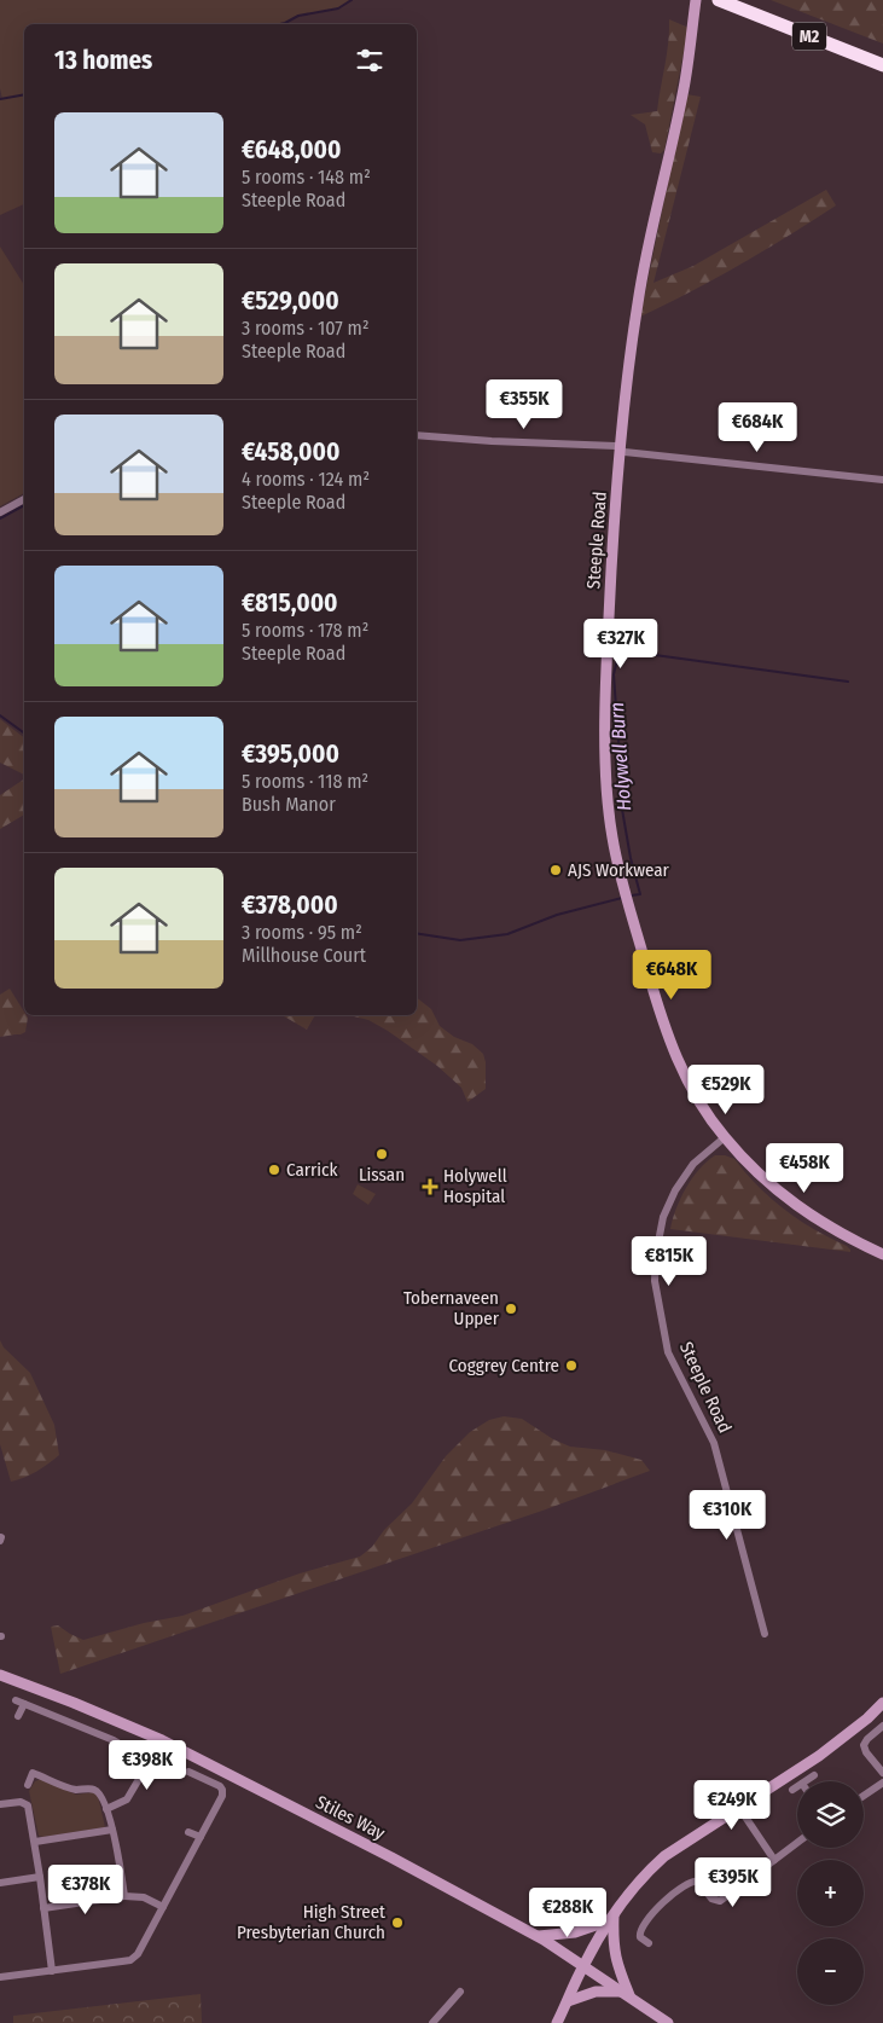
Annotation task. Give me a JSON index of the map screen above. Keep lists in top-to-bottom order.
{
  "streets": {
    "highway": ["M2"],
    "street": ["Steeple Road", "Stiles Way"]
  },
  "water": ["Holywell Burn"],
  "places": {
    "other": [
      "AJS Workwear",
      "Lissan",
      "Carrick",
      "Tobernaveen Upper",
      "Coggrey Centre",
      "High Street Presbyterian Church"
    ],
    "health": ["Holywell Hospital"]
  },
  "page": {
    "heading": "13 homes",
    "list": [
      {
        "name": "€648,000",
        "note": "5 rooms · 148 m² · Steeple Road"
      },
      {
        "name": "€529,000",
        "note": "3 rooms · 107 m² · Steeple Road"
      },
      {
        "name": "€458,000",
        "note": "4 rooms · 124 m² · Steeple Road"
      },
      {
        "name": "€815,000",
        "note": "5 rooms · 178 m² · Steeple Road"
      },
      {
        "name": "€395,000",
        "note": "5 rooms · 118 m² · Bush Manor"
      },
      {
        "name": "€378,000",
        "note": "3 rooms · 95 m² · Millhouse Court"
      }
    ],
    "price": [
      "€355K",
      "€684K",
      "€327K",
      "€648K",
      "€529K",
      "€458K",
      "€815K",
      "€310K",
      "€398K",
      "€249K",
      "€395K",
      "€378K",
      "€288K"
    ],
    "map_buttons": ["+", "−"]
  }
}
